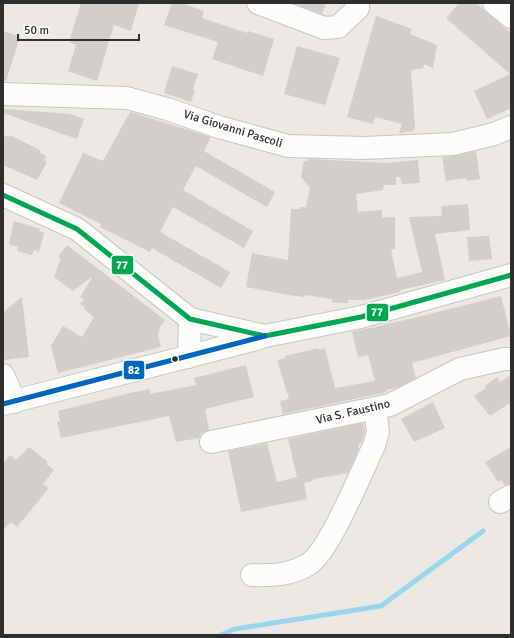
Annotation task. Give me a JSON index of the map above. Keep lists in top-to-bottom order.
{
  "streets": {
    "street": ["Via Giovanni Pascoli", "Via S. Faustino"]
  },
  "lines": ["transit line 77", "transit line 82"],
  "scale_bar": "50 m"
}
